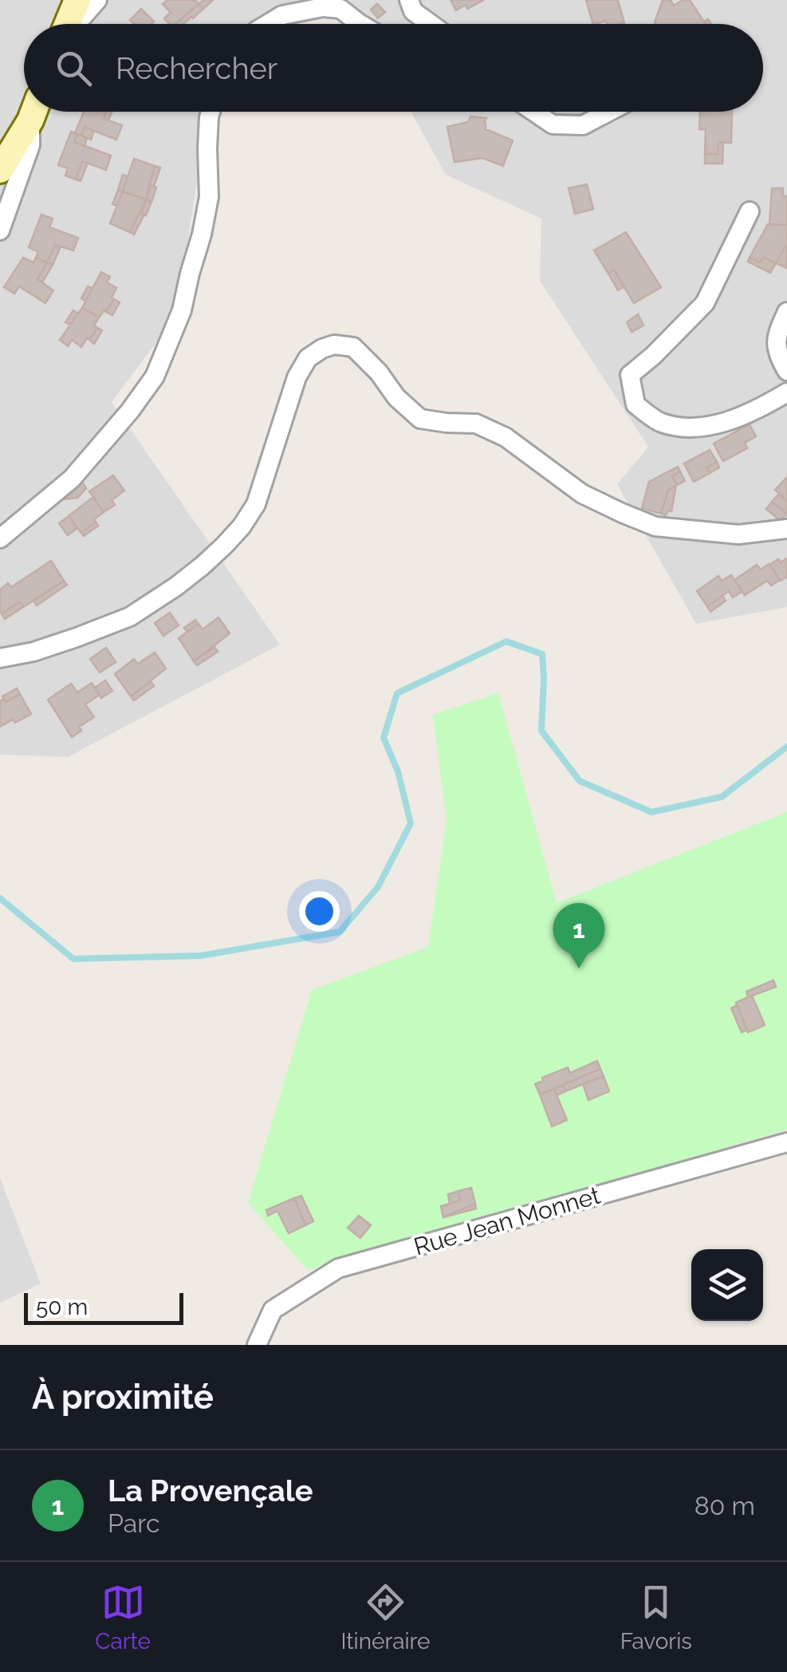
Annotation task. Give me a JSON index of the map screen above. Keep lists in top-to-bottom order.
{
  "streets": {
    "street": ["Rue Jean Monnet"]
  },
  "scale_bar": "50 m",
  "page": {
    "search": "Rechercher",
    "pins": "1",
    "scale": "50 m",
    "heading": "À proximité",
    "list": [
      {
        "mark": "1",
        "name": "La Provençale",
        "note": "Parc",
        "value": "80 m"
      }
    ],
    "nav": ["Carte", "Itinéraire", "Favoris"]
  }
}
